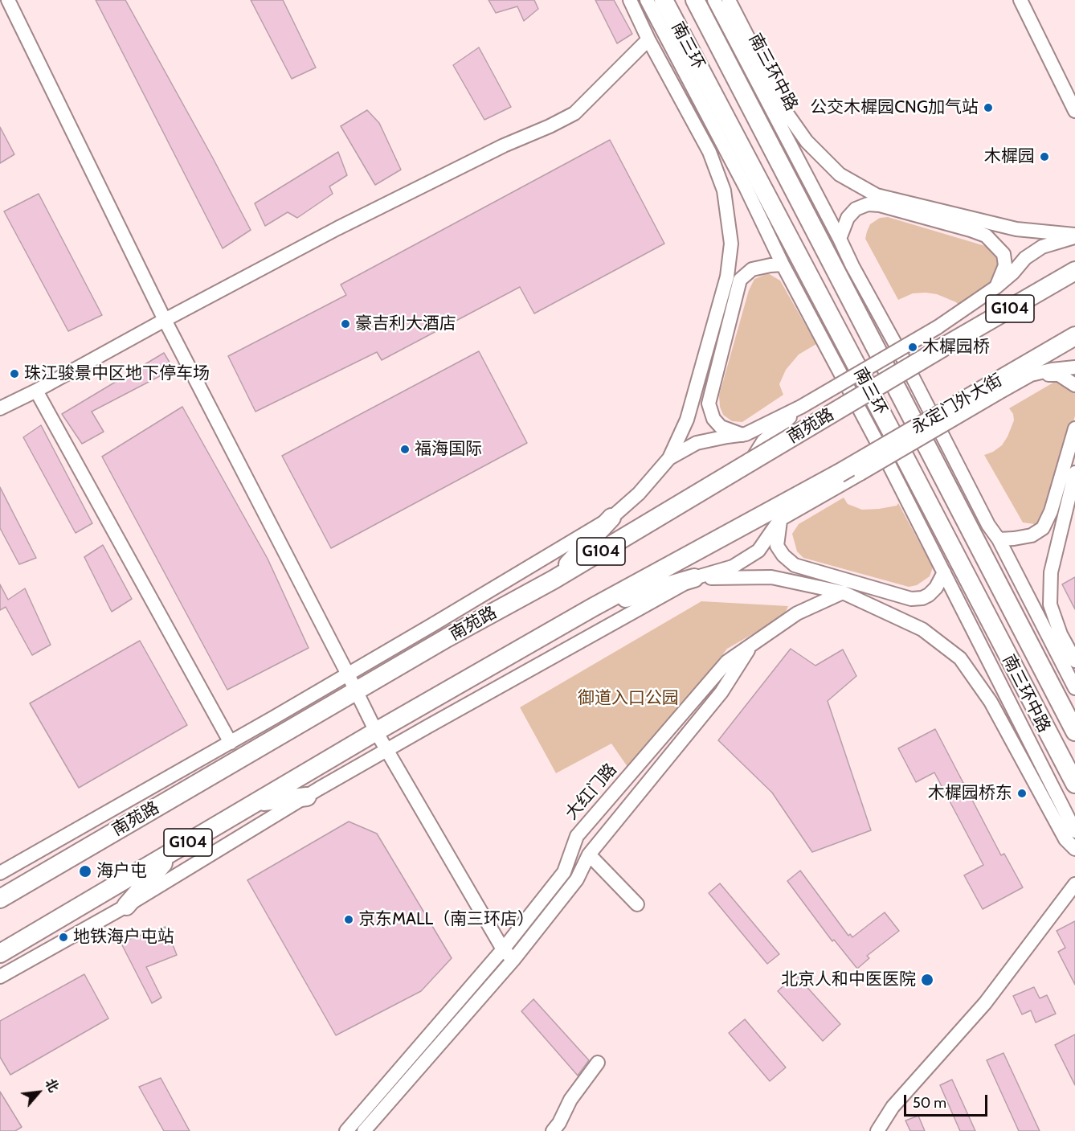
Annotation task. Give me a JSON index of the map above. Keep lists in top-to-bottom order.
{
  "streets": {
    "highway": [
      "南三环",
      "G104",
      "永定门外大街",
      "南苑路"
    ],
    "street": ["南三环中路", "大红门路"]
  },
  "crossings": [
    ["G104", "永定门外大街"]
  ],
  "parks": ["御道入口公园"],
  "places": [
    "公交木樨园CNG加气站",
    "木樨园",
    "豪吉利大酒店",
    "木樨园桥",
    "珠江骏景中区地下停车场",
    "福海国际",
    "木樨园桥东",
    "海户屯",
    "京东MALL（南三环店）",
    "地铁海户屯站",
    "北京人和中医医院"
  ],
  "scale_bar": "50 m",
  "north": "top right"
}
